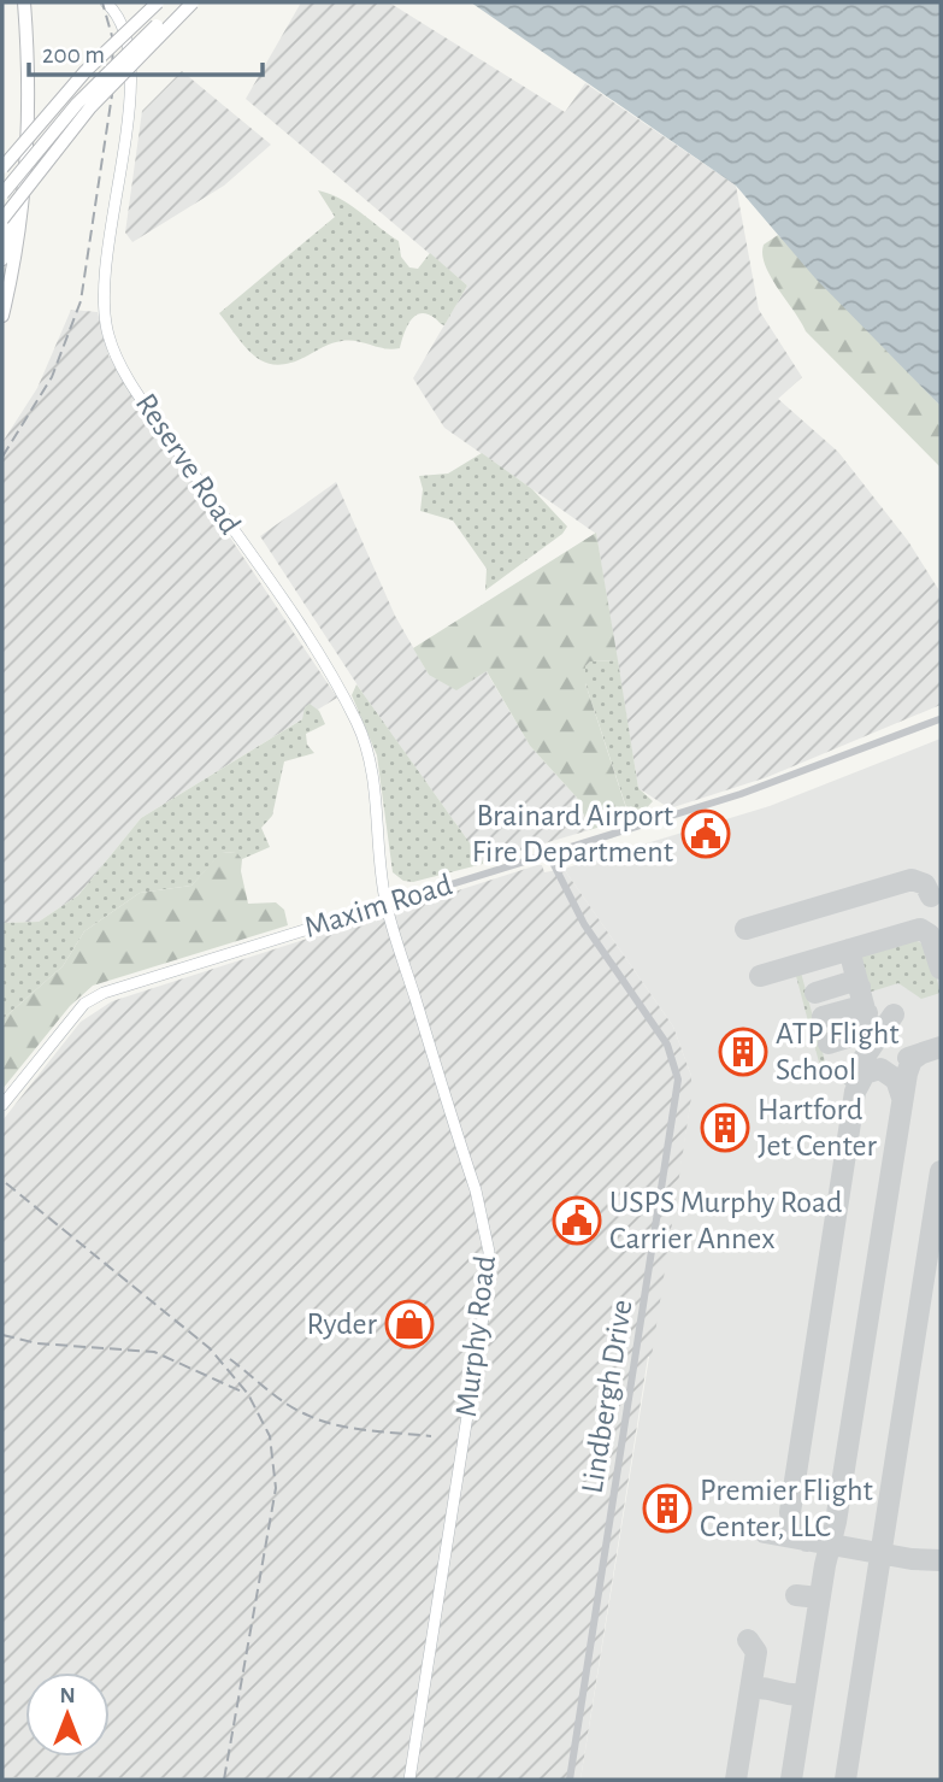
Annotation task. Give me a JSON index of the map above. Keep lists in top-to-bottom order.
{
  "streets": {
    "street": [
      "Reserve Road",
      "Maxim Road",
      "Murphy Road",
      "Lindbergh Drive"
    ]
  },
  "crossings": [
    ["Reserve Road", "Maxim Road"],
    ["Reserve Road", "Murphy Road"],
    ["Maxim Road", "Murphy Road"],
    ["Maxim Road", "Lindbergh Drive"]
  ],
  "places": {
    "public building": ["Brainard Airport Fire Department", "USPS Murphy Road Carrier Annex"],
    "building": ["ATP Flight School", "Hartford Jet Center", "Premier Flight Center, LLC"],
    "shop": ["Ryder"]
  },
  "scale_bar": "200 m",
  "north": "top"
}
